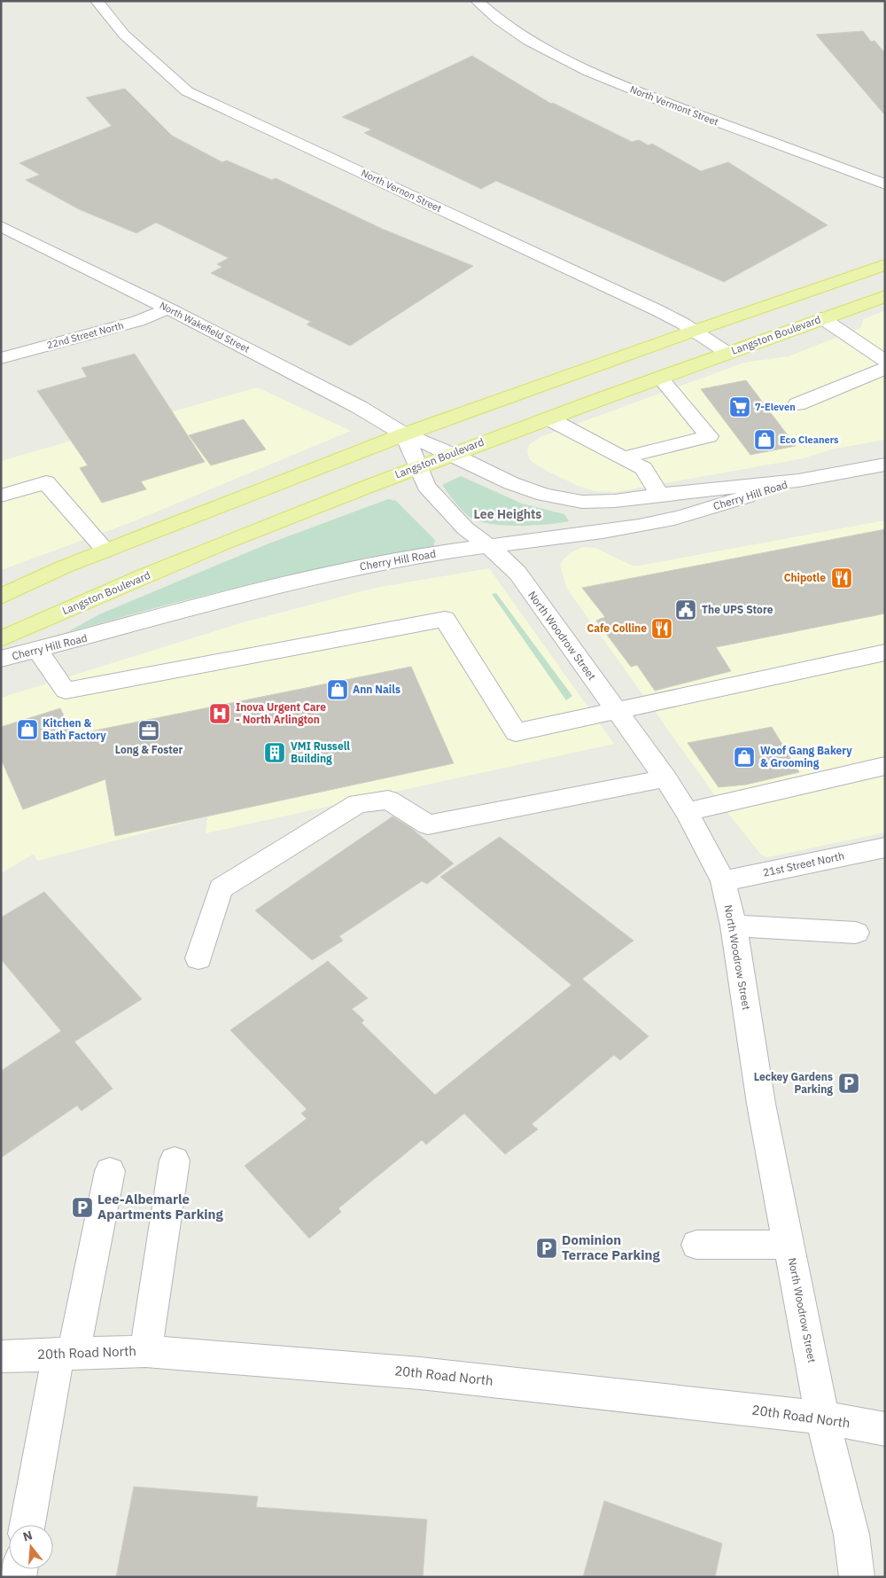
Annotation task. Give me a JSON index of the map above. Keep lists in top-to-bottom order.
{
  "streets": {
    "main road": ["Langston Boulevard"],
    "street": [
      "North Vermont Street",
      "North Vernon Street",
      "North Wakefield Street",
      "22nd Street North",
      "Cherry Hill Road",
      "North Woodrow Street",
      "21st Street North",
      "20th Road North"
    ]
  },
  "crossings": [
    ["North Vernon Street", "Langston Boulevard"],
    ["North Wakefield Street", "22nd Street North"],
    ["North Wakefield Street", "Cherry Hill Road"],
    ["North Wakefield Street", "North Woodrow Street"],
    ["Langston Boulevard", "Cherry Hill Road"],
    ["Langston Boulevard", "North Woodrow Street"],
    ["Cherry Hill Road", "North Woodrow Street"],
    ["North Woodrow Street", "21st Street North"],
    ["North Woodrow Street", "20th Road North"]
  ],
  "districts": ["Lee Heights"],
  "places": {
    "supermarket": ["7-Eleven"],
    "shop": [
      "Eco Cleaners",
      "Ann Nails",
      "Kitchen & Bath Factory",
      "Woof Gang Bakery & Grooming"
    ],
    "restaurant": ["Chipotle", "Cafe Colline"],
    "public building": ["The UPS Store"],
    "hospital": ["Inova Urgent Care - North Arlington"],
    "office": ["Long & Foster"],
    "building": ["VMI Russell Building"],
    "parking": ["Leckey Gardens Parking", "Lee-Albemarle Apartments Parking", "Dominion Terrace Parking"]
  },
  "north": "top"
}
